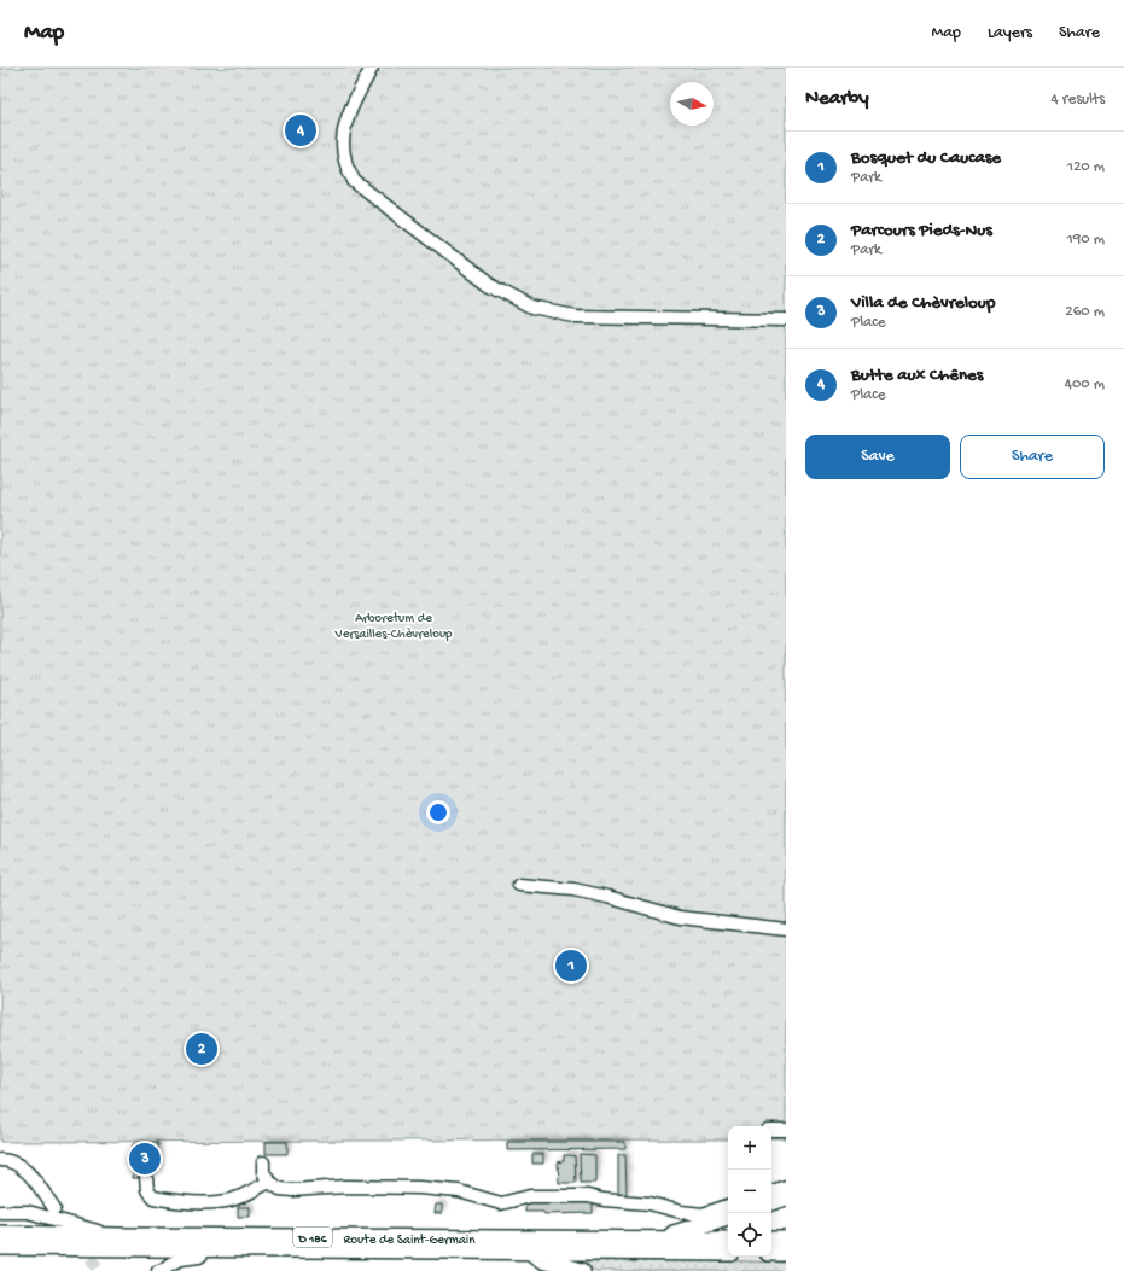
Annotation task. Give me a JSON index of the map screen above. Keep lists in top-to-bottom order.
{
  "streets": {
    "main road": ["D 186", "Route de Saint-Germain"]
  },
  "crossings": [
    ["D 186", "Route de Saint-Germain"]
  ],
  "parks": ["Arboretum de Versailles-Chèvreloup"],
  "north": "right",
  "page": {
    "header": "Map",
    "nav": ["Map", "Layers", "Share"],
    "heading": ["Nearby", "4 results"],
    "pins": [
      "4",
      "1",
      "2",
      "3"
    ],
    "list": [
      {
        "mark": "1",
        "name": "Bosquet du Caucase",
        "note": "Park",
        "value": "120 m"
      },
      {
        "mark": "2",
        "name": "Parcours Pieds-Nus",
        "note": "Park",
        "value": "190 m"
      },
      {
        "mark": "3",
        "name": "Villa de Chèvreloup",
        "note": "Place",
        "value": "260 m"
      },
      {
        "mark": "4",
        "name": "Butte aux Chênes",
        "note": "Place",
        "value": "400 m"
      }
    ],
    "buttons": ["Save", "Share"],
    "map_buttons": ["+", "−"]
  }
}
